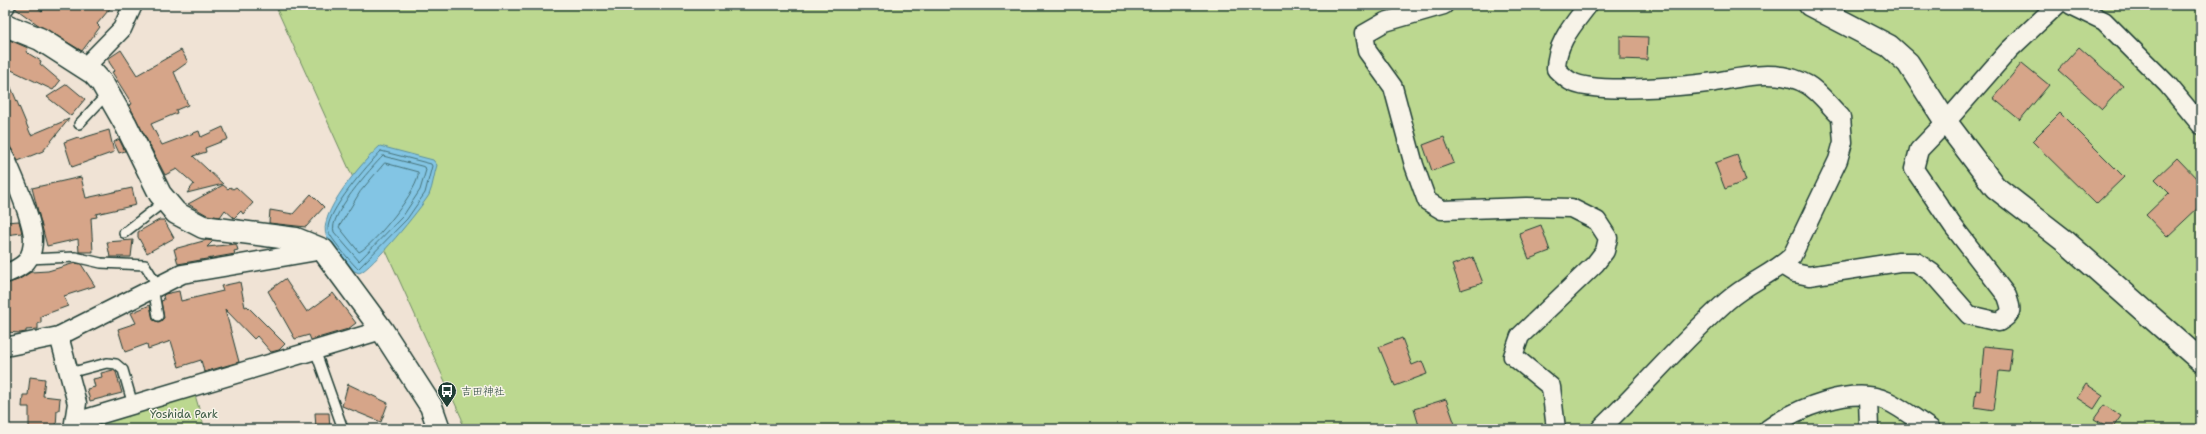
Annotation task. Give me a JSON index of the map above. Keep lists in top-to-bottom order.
{
  "parks": ["Yoshida Park"],
  "places": {
    "bus stop": ["吉田神社"]
  }
}
